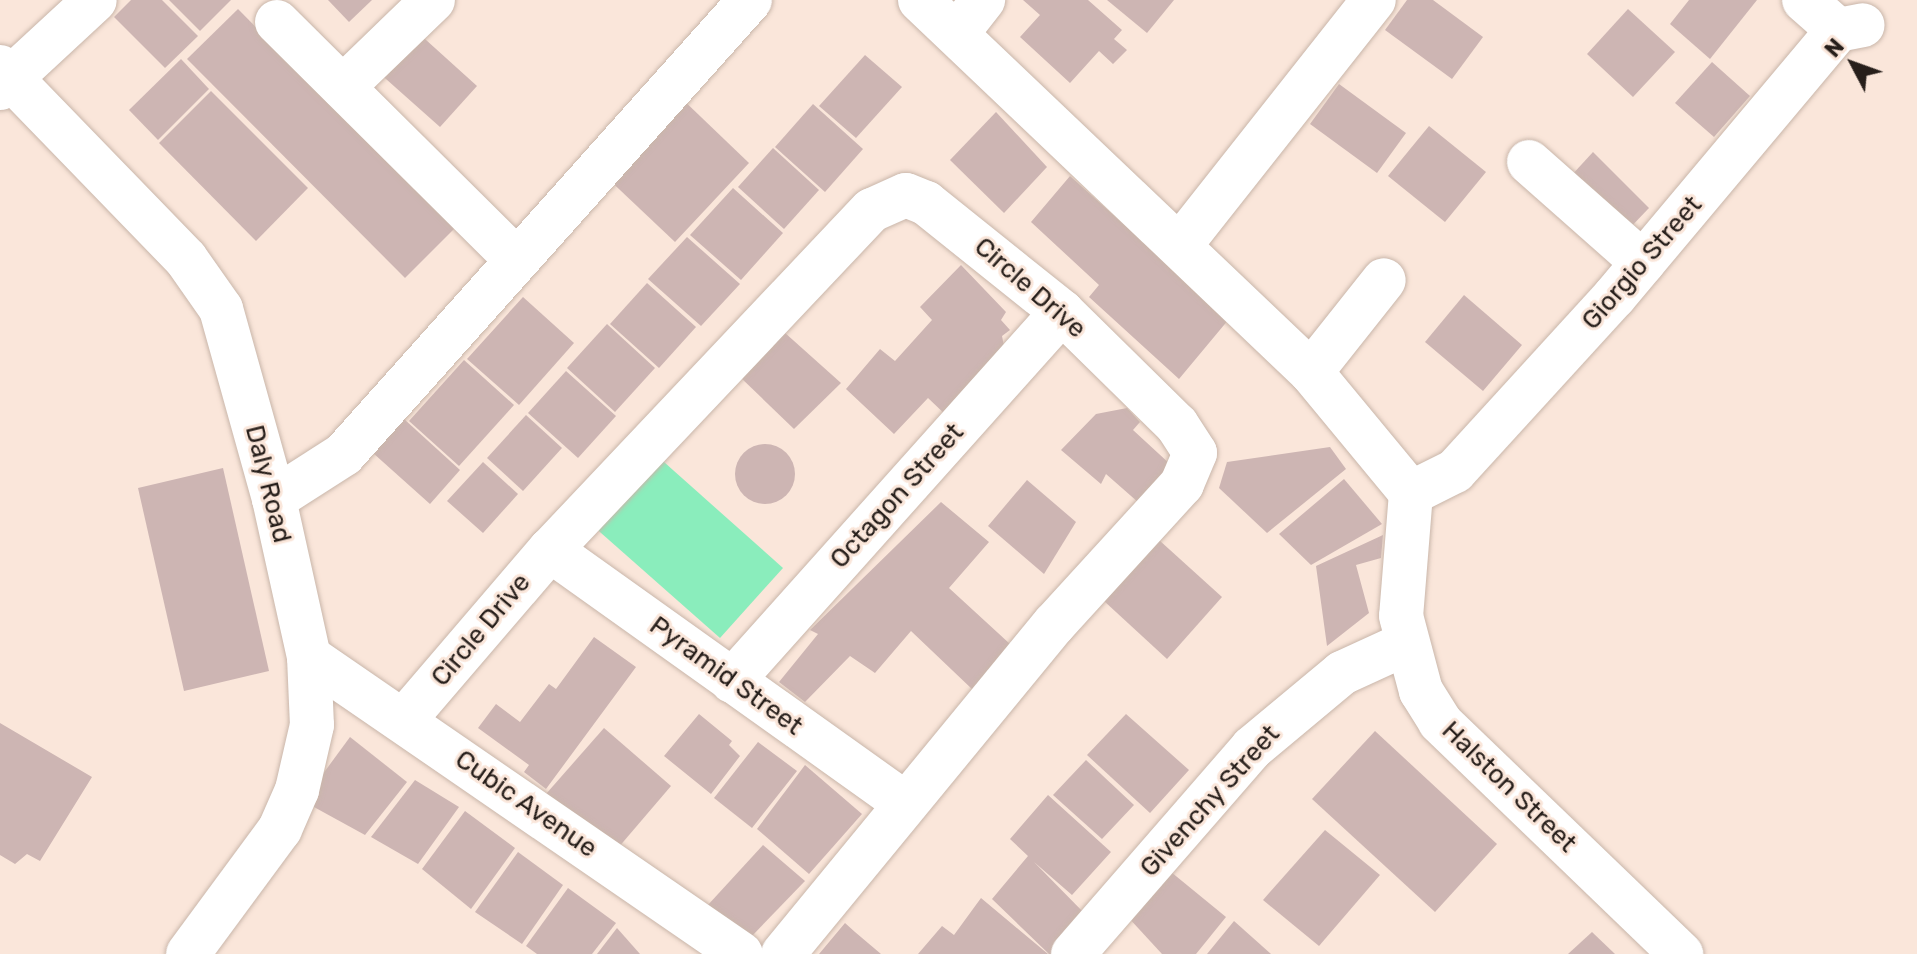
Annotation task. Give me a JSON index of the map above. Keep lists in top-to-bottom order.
{
  "streets": {
    "street": [
      "Giorgio Street",
      "Circle Drive",
      "Daly Road",
      "Octagon Street",
      "Pyramid Street",
      "Halston Street",
      "Givenchy Street",
      "Cubic Avenue"
    ]
  },
  "crossings": [
    ["Giorgio Street", "Halston Street"],
    ["Circle Drive", "Octagon Street"],
    ["Circle Drive", "Pyramid Street"],
    ["Circle Drive", "Cubic Avenue"],
    ["Daly Road", "Cubic Avenue"],
    ["Octagon Street", "Pyramid Street"],
    ["Halston Street", "Givenchy Street"]
  ],
  "north": "top left"
}
